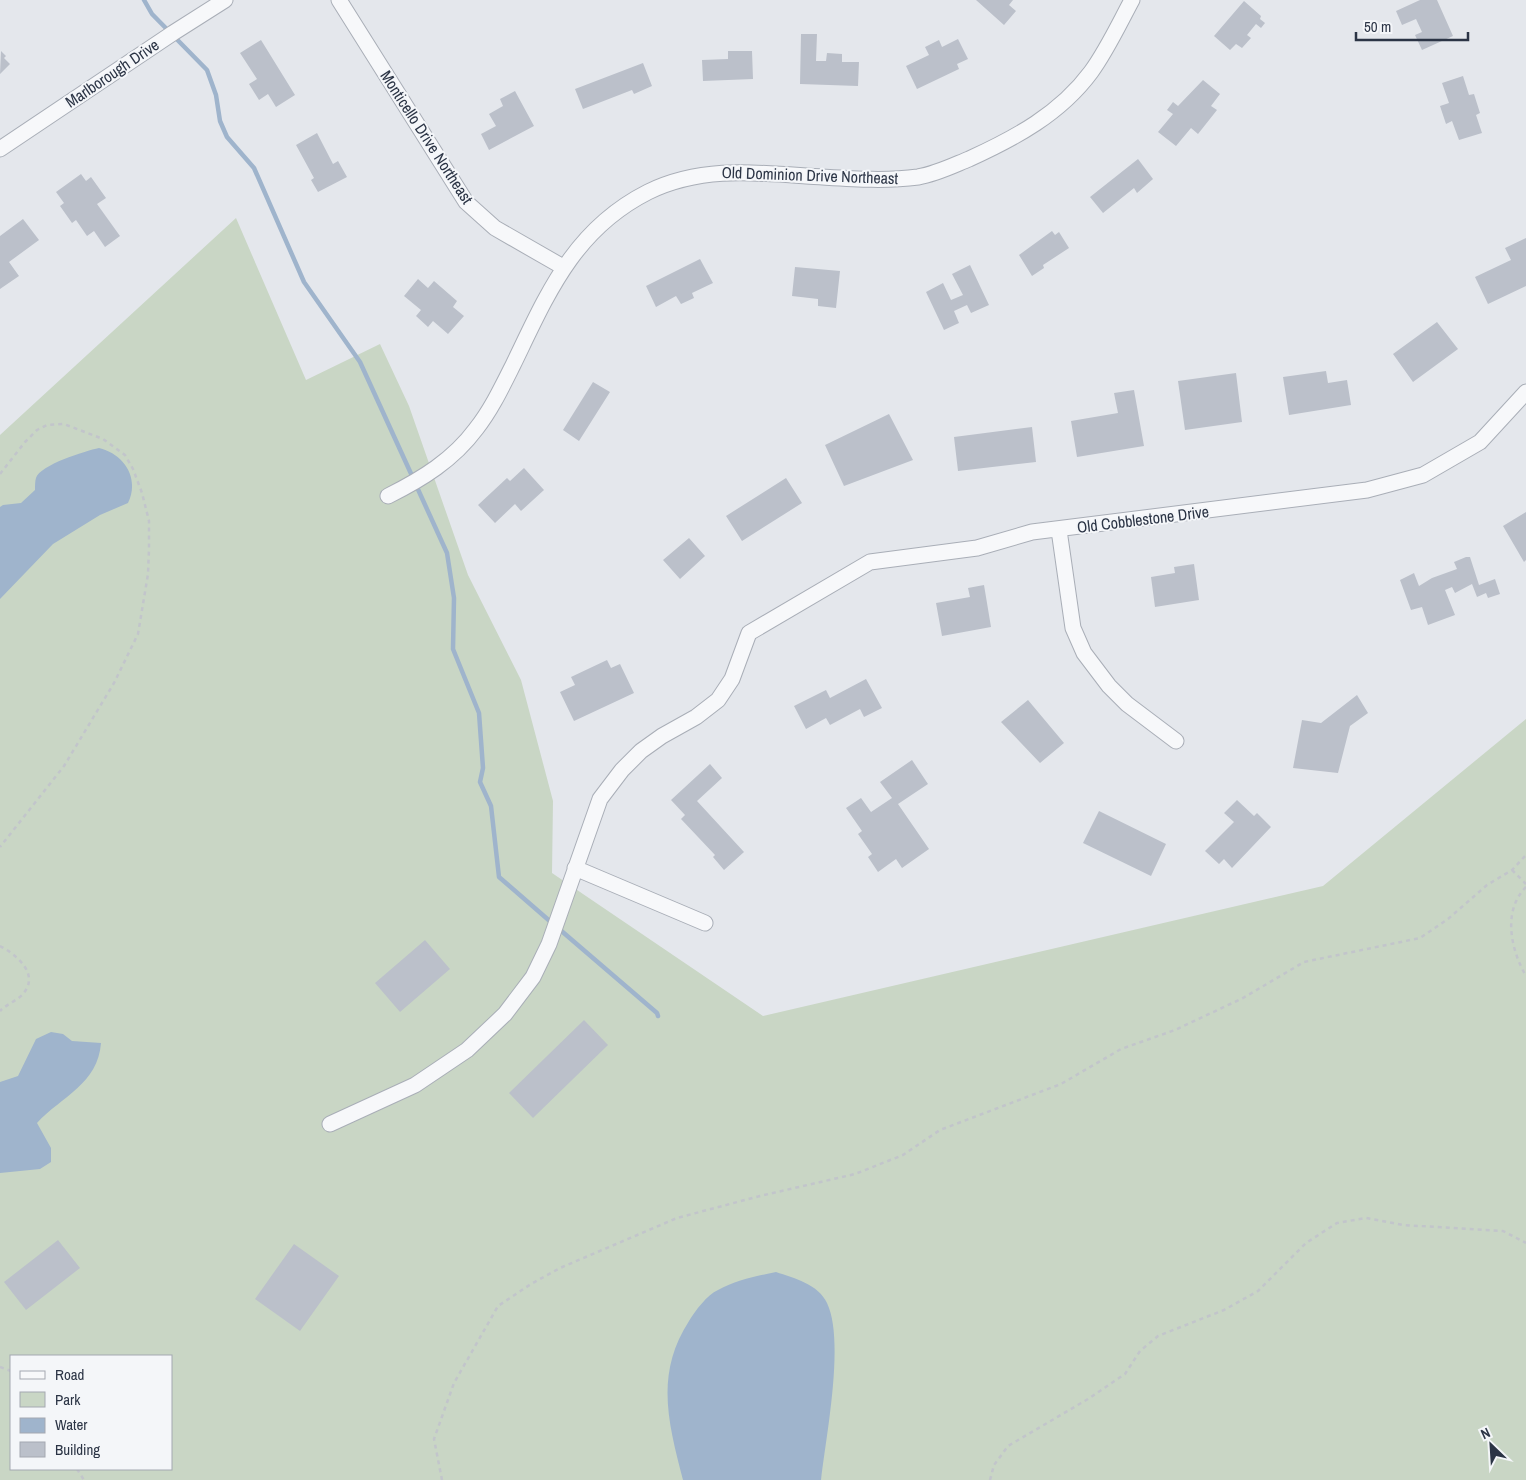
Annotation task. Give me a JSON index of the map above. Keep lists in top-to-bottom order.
{
  "streets": {
    "street": [
      "Marlborough Drive",
      "Monticello Drive Northeast",
      "Old Dominion Drive Northeast",
      "Old Cobblestone Drive"
    ]
  },
  "crossings": [
    ["Monticello Drive Northeast", "Old Dominion Drive Northeast"]
  ],
  "legend": [
    "Road",
    "Park",
    "Water",
    "Building"
  ],
  "scale_bar": "50 m",
  "north": "top left"
}
